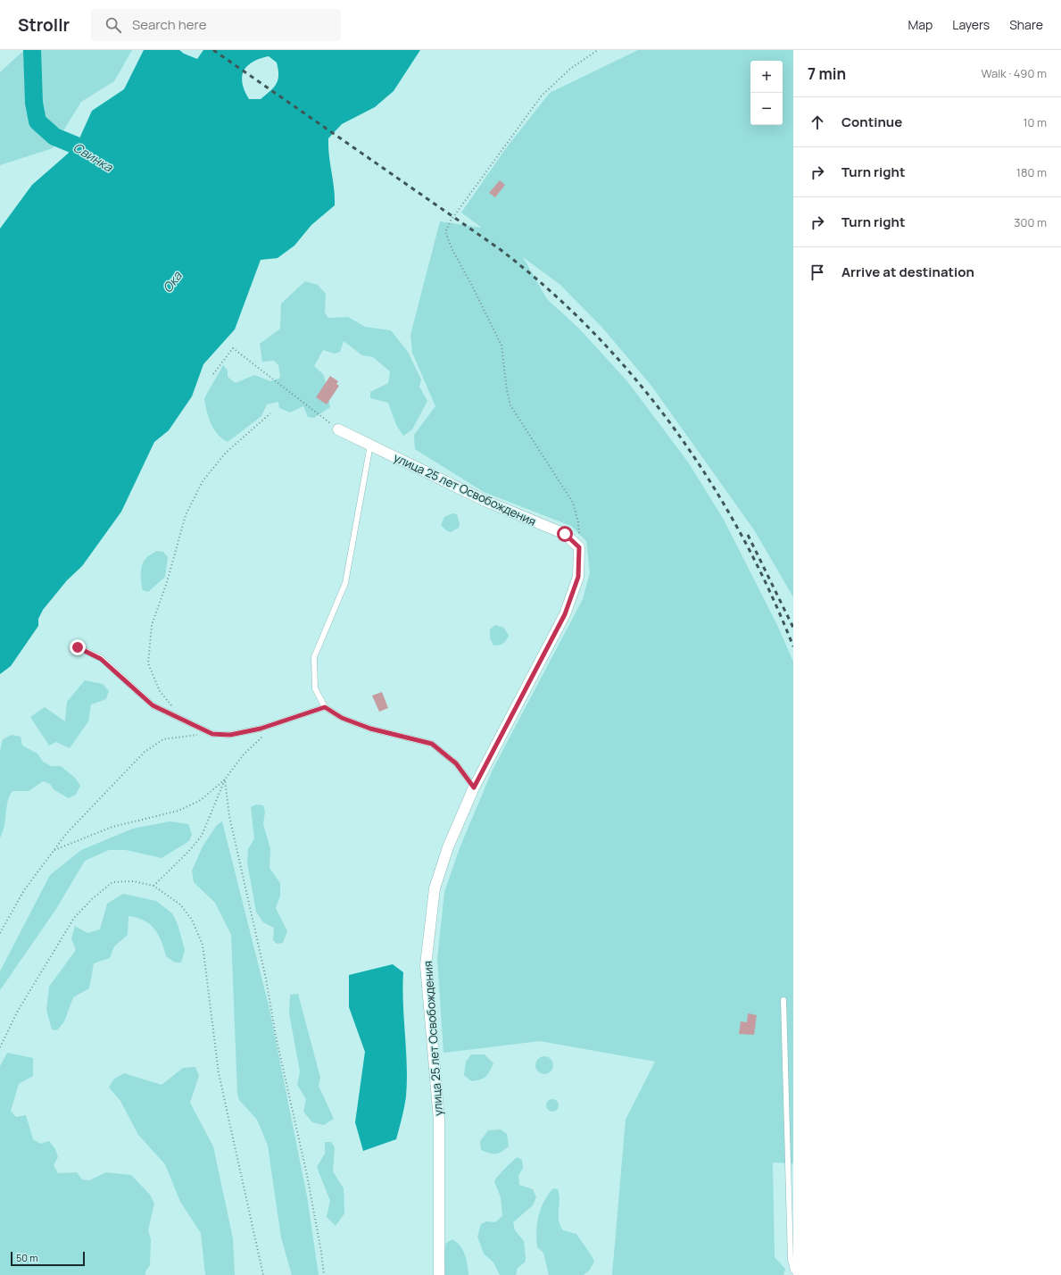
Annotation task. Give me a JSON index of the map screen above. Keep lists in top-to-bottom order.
{
  "streets": {
    "street": ["улица 25 лет Освобождения"]
  },
  "water": ["Свинка", "Ока"],
  "scale_bar": "50 m",
  "page": {
    "header": "Strollr",
    "search": "Search here",
    "nav": ["Map", "Layers", "Share"],
    "heading": ["7 min", "Walk · 490 m"],
    "map_buttons": ["+", "−"],
    "list": [
      ["Continue", "10 m"],
      ["Turn right", "180 m"],
      ["Turn right", "300 m"],
      "Arrive at destination"
    ],
    "scale": "50 m"
  }
}
